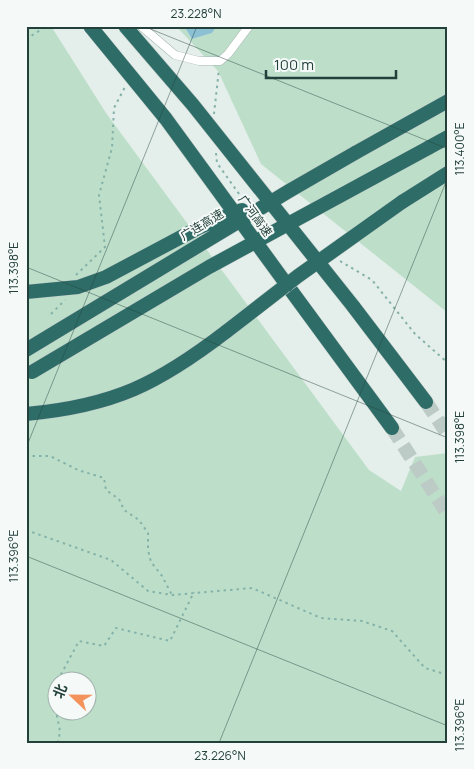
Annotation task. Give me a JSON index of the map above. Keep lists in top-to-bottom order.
{
  "streets": {
    "highway": ["广河高速", "广连高速"]
  },
  "scale_bar": "100 m",
  "north": "left",
  "coordinates": [
    "23.228°N",
    "113.400°E",
    "113.398°E",
    "113.396°E",
    "23.226°N"
  ]
}
